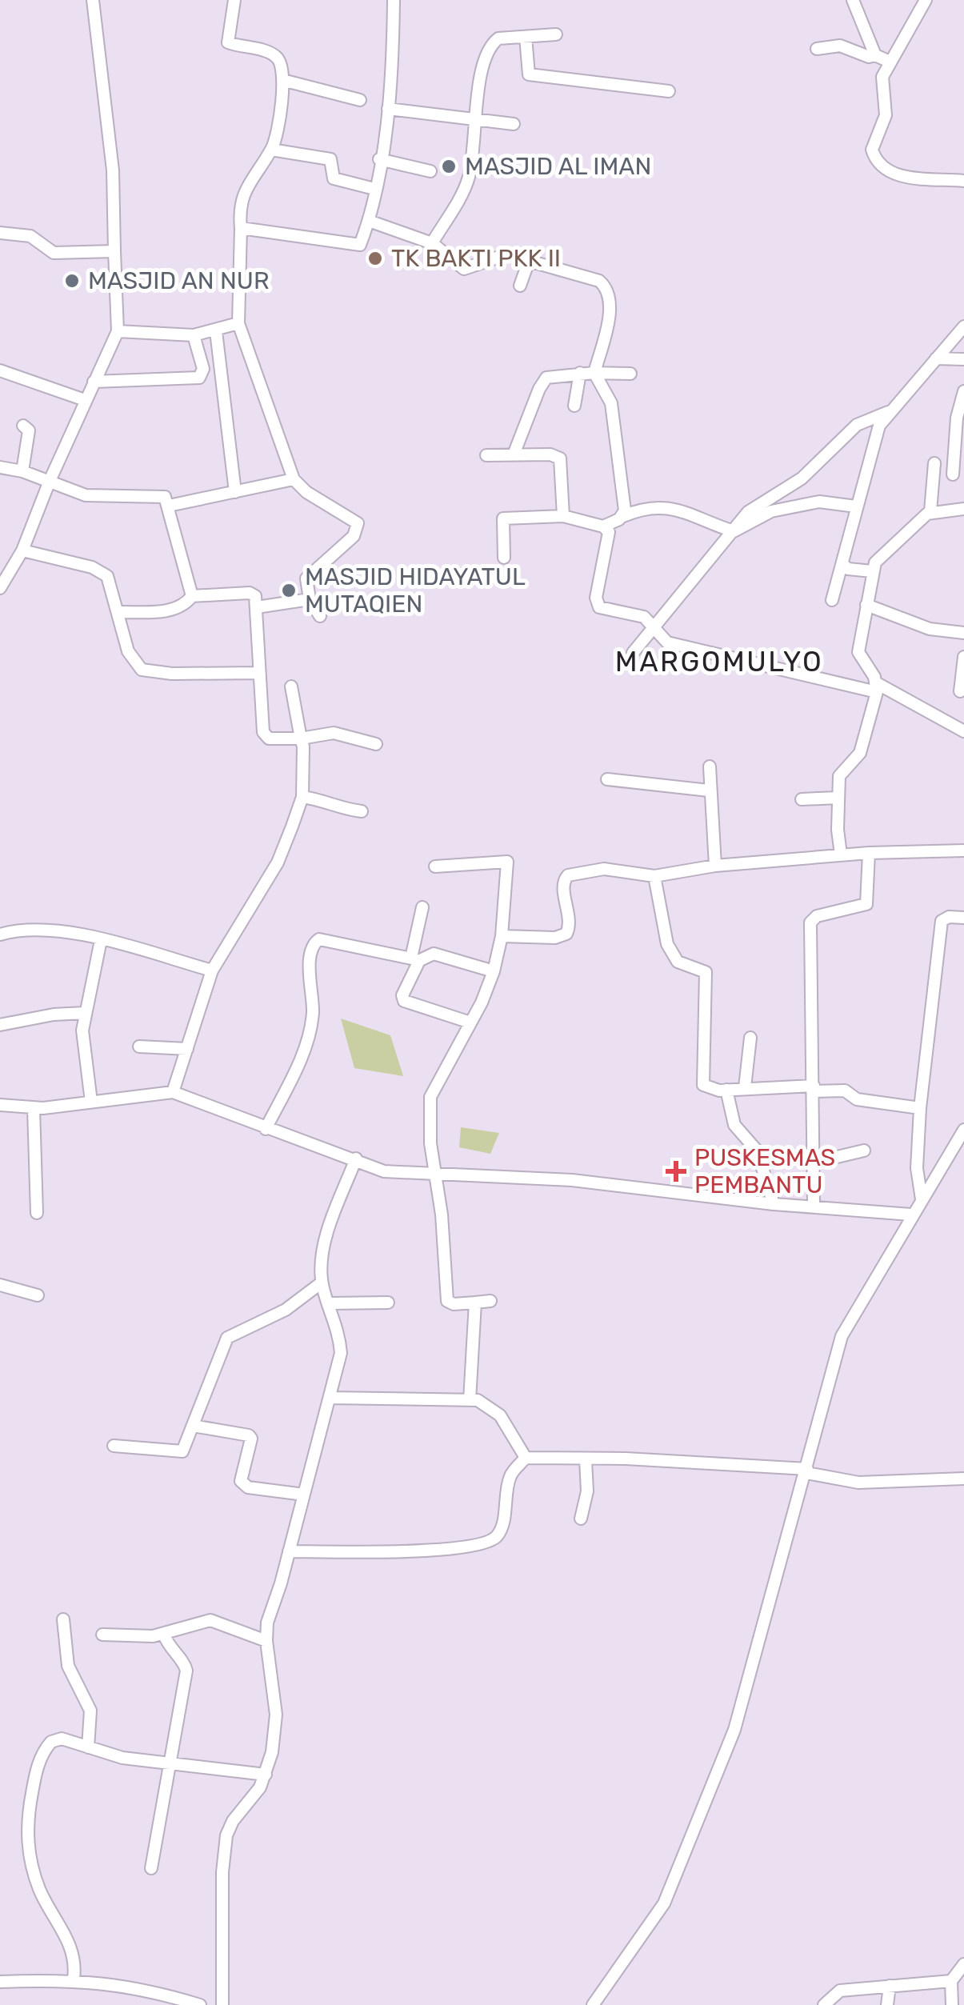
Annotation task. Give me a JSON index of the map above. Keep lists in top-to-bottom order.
{
  "districts": ["MARGOMULYO"],
  "places": {
    "other": [
      "MASJID AL IMAN",
      "TK BAKTI PKK II",
      "MASJID AN NUR",
      "MASJID HIDAYATUL MUTAQIEN"
    ],
    "health": ["PUSKESMAS PEMBANTU"]
  }
}
